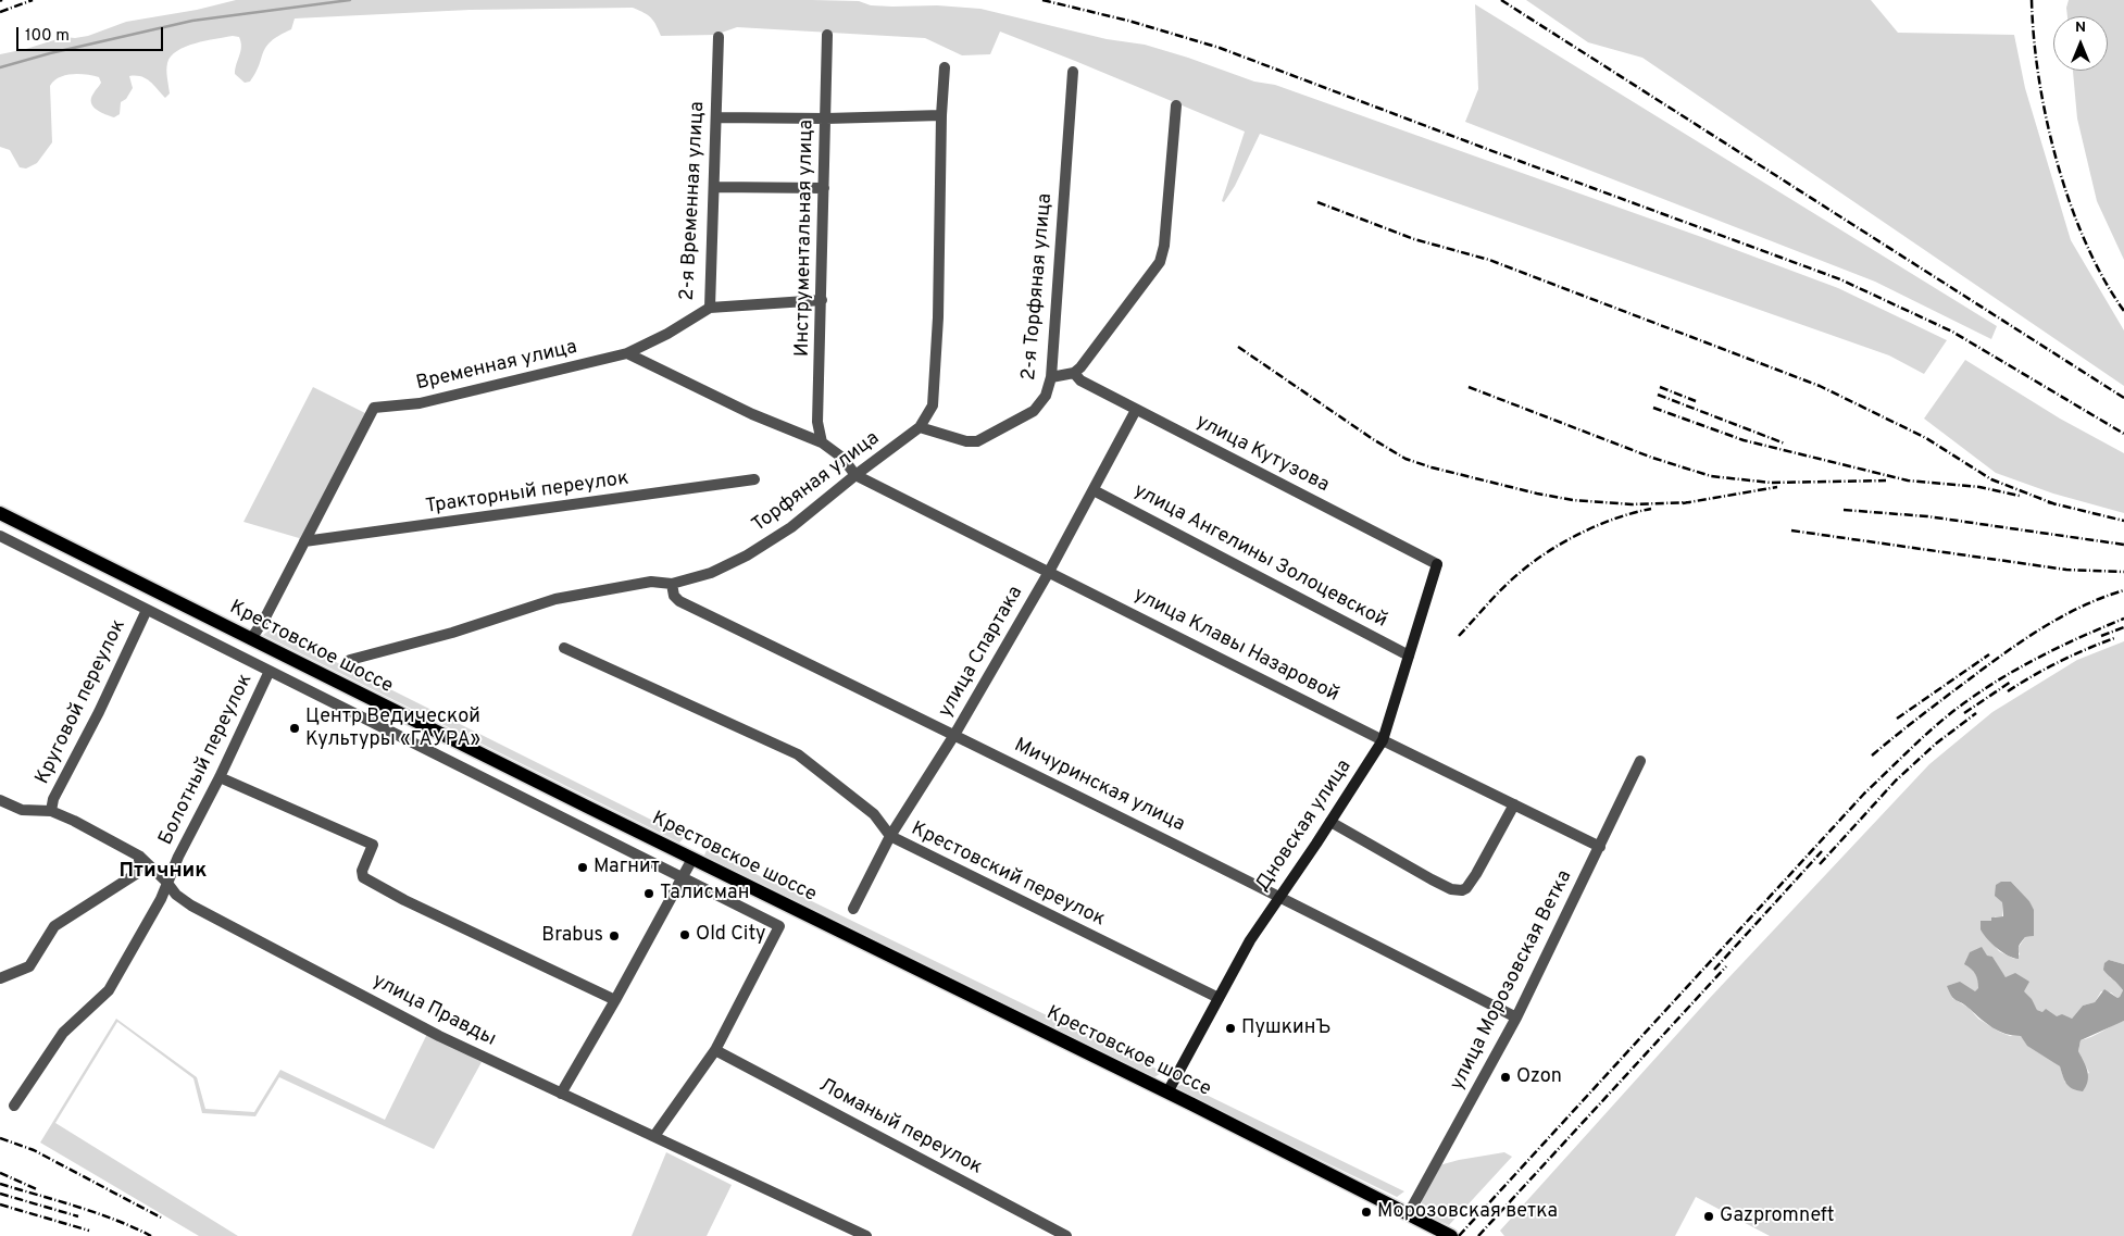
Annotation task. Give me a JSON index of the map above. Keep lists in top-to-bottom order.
{
  "streets": {
    "main road": ["Крестовское шоссе"],
    "street": [
      "2-я Временная улица",
      "Инструментальная улица",
      "2-я Торфяная улица",
      "Временная улица",
      "улица Кутузова",
      "Торфяная улица",
      "Тракторный переулок",
      "улица Ангелины Золоцевской",
      "улица Клавы Назаровой",
      "улица Спартака",
      "Круговой переулок",
      "Болотный переулок",
      "Мичуринская улица",
      "Дновская улица",
      "Крестовский переулок",
      "улица Морозовская Ветка",
      "улица Правды",
      "Ломаный переулок"
    ]
  },
  "crossings": [
    ["2-я Временная улица", "Временная улица"],
    ["2-я Торфяная улица", "Торфяная улица"],
    ["Временная улица", "Тракторный переулок"],
    ["Временная улица", "Крестовское шоссе"],
    ["улица Кутузова", "улица Спартака"],
    ["улица Кутузова", "Дновская улица"],
    ["Торфяная улица", "улица Клавы Назаровой"],
    ["Торфяная улица", "Мичуринская улица"],
    ["улица Ангелины Золоцевской", "улица Спартака"],
    ["улица Ангелины Золоцевской", "Дновская улица"],
    ["улица Клавы Назаровой", "улица Спартака"],
    ["улица Клавы Назаровой", "Дновская улица"],
    ["улица Клавы Назаровой", "улица Морозовская Ветка"],
    ["Крестовское шоссе", "Дновская улица"],
    ["Крестовское шоссе", "улица Морозовская Ветка"],
    ["улица Спартака", "Мичуринская улица"],
    ["улица Спартака", "Крестовский переулок"],
    ["Круговой переулок", "улица Правды"],
    ["Болотный переулок", "улица Правды"],
    ["Мичуринская улица", "Дновская улица"],
    ["Мичуринская улица", "улица Морозовская Ветка"],
    ["Дновская улица", "Крестовский переулок"]
  ],
  "districts": ["Птичник"],
  "places": [
    "Центр Ведической Культуры «ГАУРА»",
    "Магнит",
    "Талисман",
    "Old City",
    "Brabus",
    "ПушкинЪ",
    "Ozon",
    "Морозовская ветка",
    "Gazpromneft"
  ],
  "scale_bar": "100 m",
  "north": "top"
}
